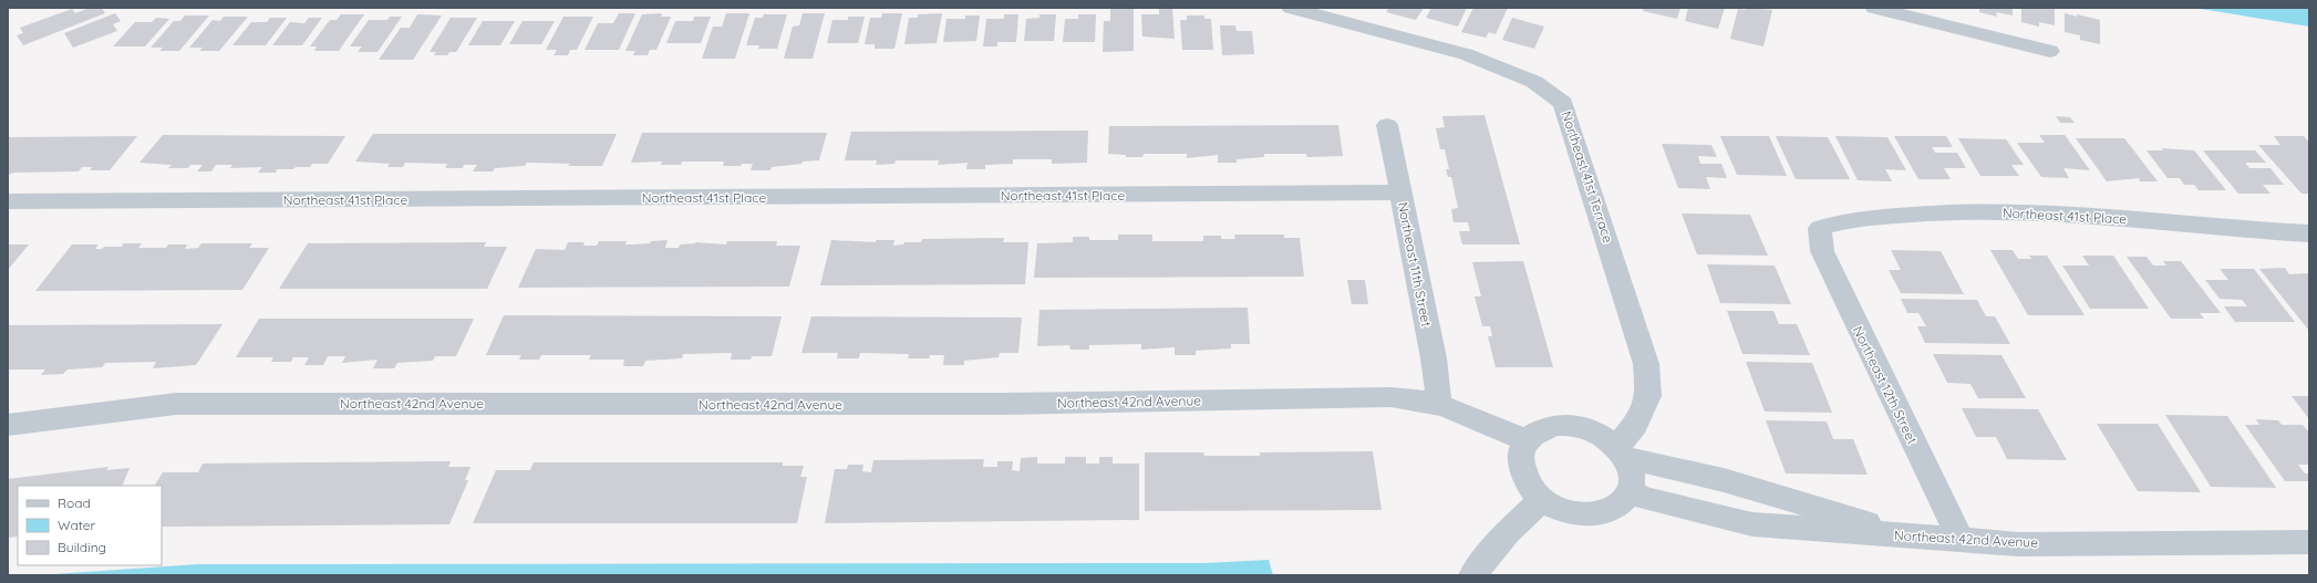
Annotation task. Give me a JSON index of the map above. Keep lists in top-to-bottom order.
{
  "streets": {
    "street": [
      "Northeast 41st Terrace",
      "Northeast 41st Place",
      "Northeast 11th Street",
      "Northeast 12th Street",
      "Northeast 42nd Avenue"
    ]
  },
  "crossings": [
    ["Northeast 41st Terrace", "Northeast 42nd Avenue"],
    ["Northeast 41st Place", "Northeast 11th Street"],
    ["Northeast 41st Place", "Northeast 12th Street"],
    ["Northeast 11th Street", "Northeast 42nd Avenue"],
    ["Northeast 12th Street", "Northeast 42nd Avenue"]
  ],
  "legend": ["Road", "Water", "Building"]
}
